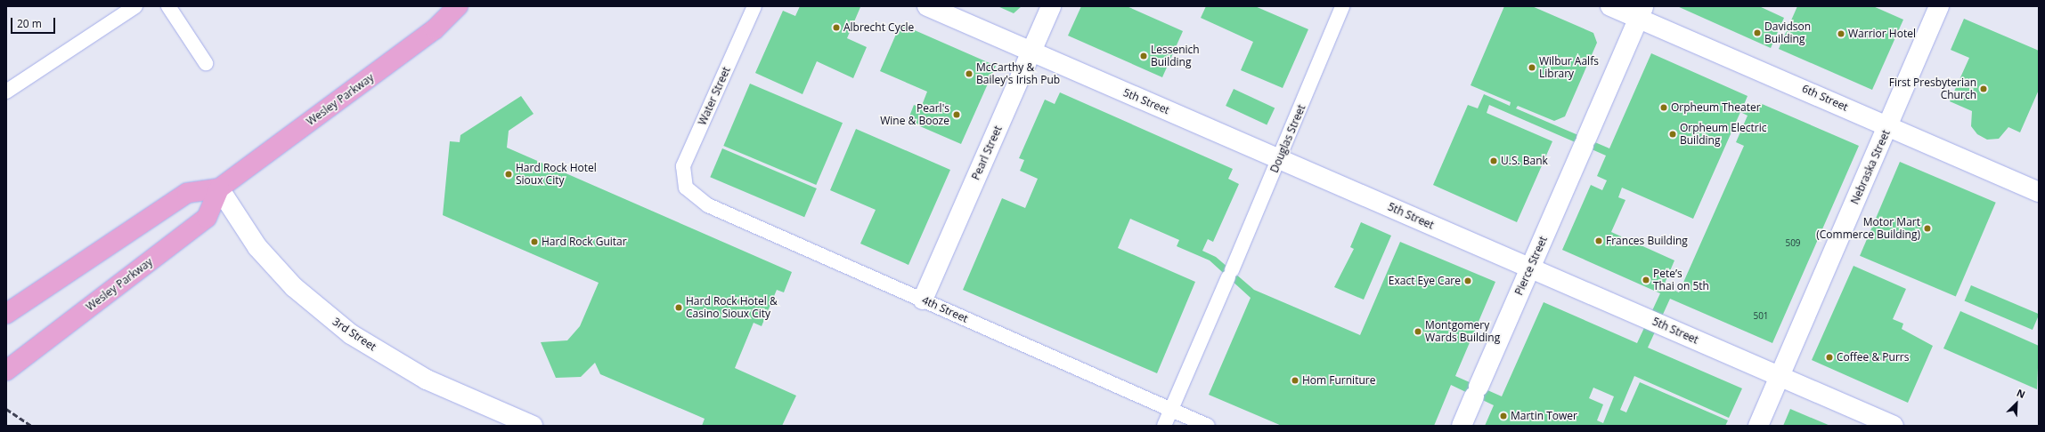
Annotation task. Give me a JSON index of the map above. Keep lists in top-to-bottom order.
{
  "streets": {
    "main road": [
      "6th Street",
      "Wesley Parkway",
      "5th Street",
      "Pearl Street",
      "Nebraska Street",
      "Pierce Street",
      "3rd Street"
    ],
    "street": ["Water Street", "Douglas Street", "4th Street"]
  },
  "crossings": [
    ["Water Street", "4th Street"],
    ["6th Street", "Nebraska Street"],
    ["6th Street", "Pierce Street"],
    ["Wesley Parkway", "3rd Street"],
    ["5th Street", "Douglas Street"],
    ["5th Street", "Pearl Street"],
    ["5th Street", "Nebraska Street"],
    ["5th Street", "Pierce Street"],
    ["Douglas Street", "4th Street"],
    ["Pearl Street", "4th Street"]
  ],
  "places": [
    "Albrecht Cycle",
    "Davidson Building",
    "Warrior Hotel",
    "Lessenich Building",
    "Wilbur Aalfs Library",
    "McCarthy & Bailey's Irish Pub",
    "First Presbyterian Church",
    "Orpheum Theater",
    "Pearl's Wine & Booze",
    "Orpheum Electric Building",
    "U.S. Bank",
    "Hard Rock Hotel Sioux City",
    "Motor Mart (Commerce Building)",
    "Frances Building",
    "Hard Rock Guitar",
    "Pete’s Thai on 5th",
    "Exact Eye Care",
    "Hard Rock Hotel & Casino Sioux City",
    "Montgomery Wards Building",
    "Coffee & Purrs",
    "Hom Furniture",
    "Martin Tower"
  ],
  "house_numbers": ["509", "501"],
  "scale_bar": "20 m",
  "north": "top right"
}
